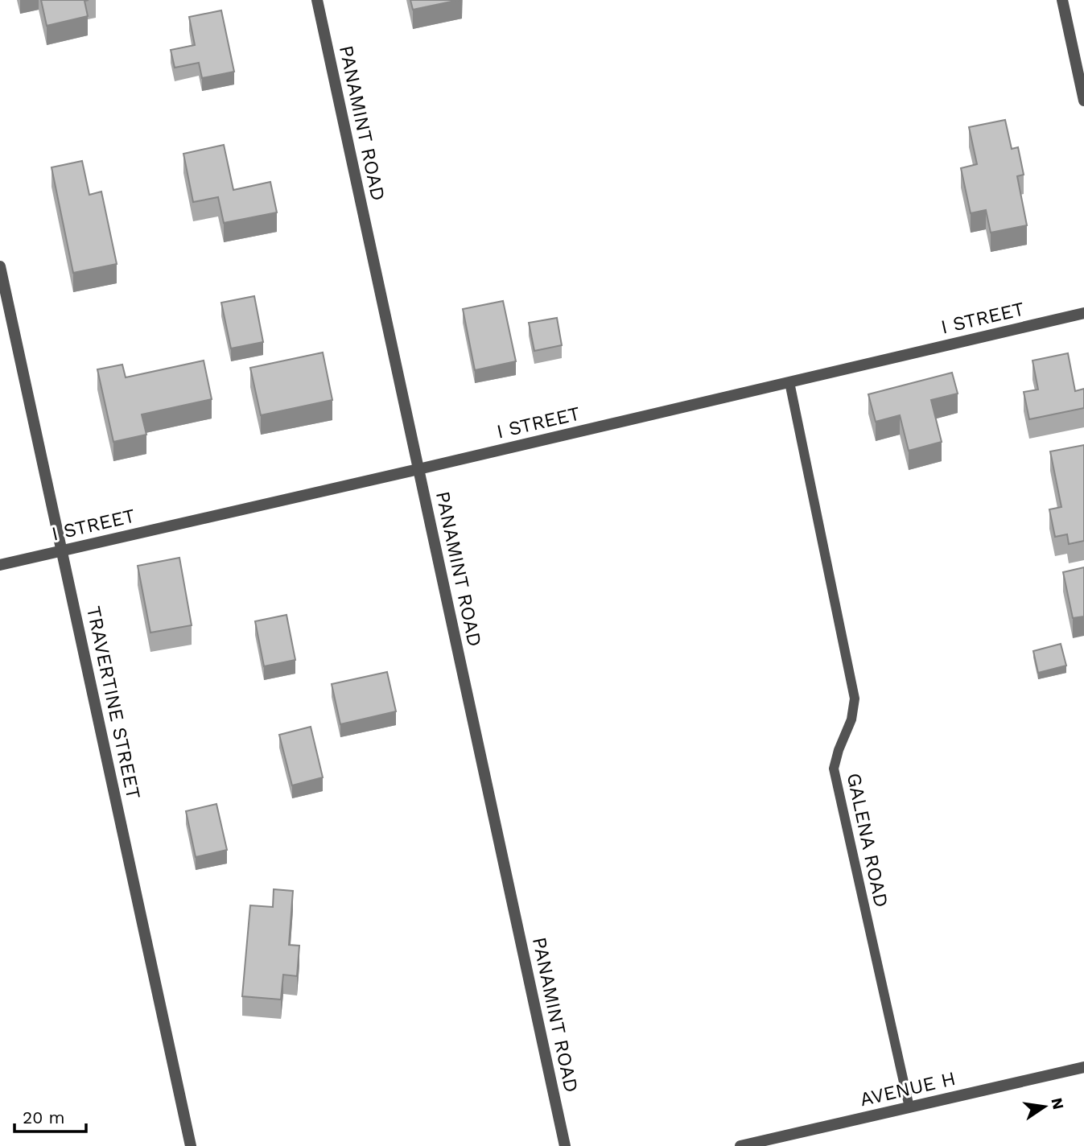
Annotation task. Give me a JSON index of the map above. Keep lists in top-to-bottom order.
{
  "streets": {
    "street": [
      "PANAMINT ROAD",
      "I STREET",
      "TRAVERTINE STREET",
      "AVENUE H"
    ],
    "lane": ["GALENA ROAD"]
  },
  "crossings": [
    ["PANAMINT ROAD", "I STREET"],
    ["I STREET", "TRAVERTINE STREET"],
    ["I STREET", "GALENA ROAD"],
    ["GALENA ROAD", "AVENUE H"]
  ],
  "scale_bar": "20 m",
  "north": "right"
}
